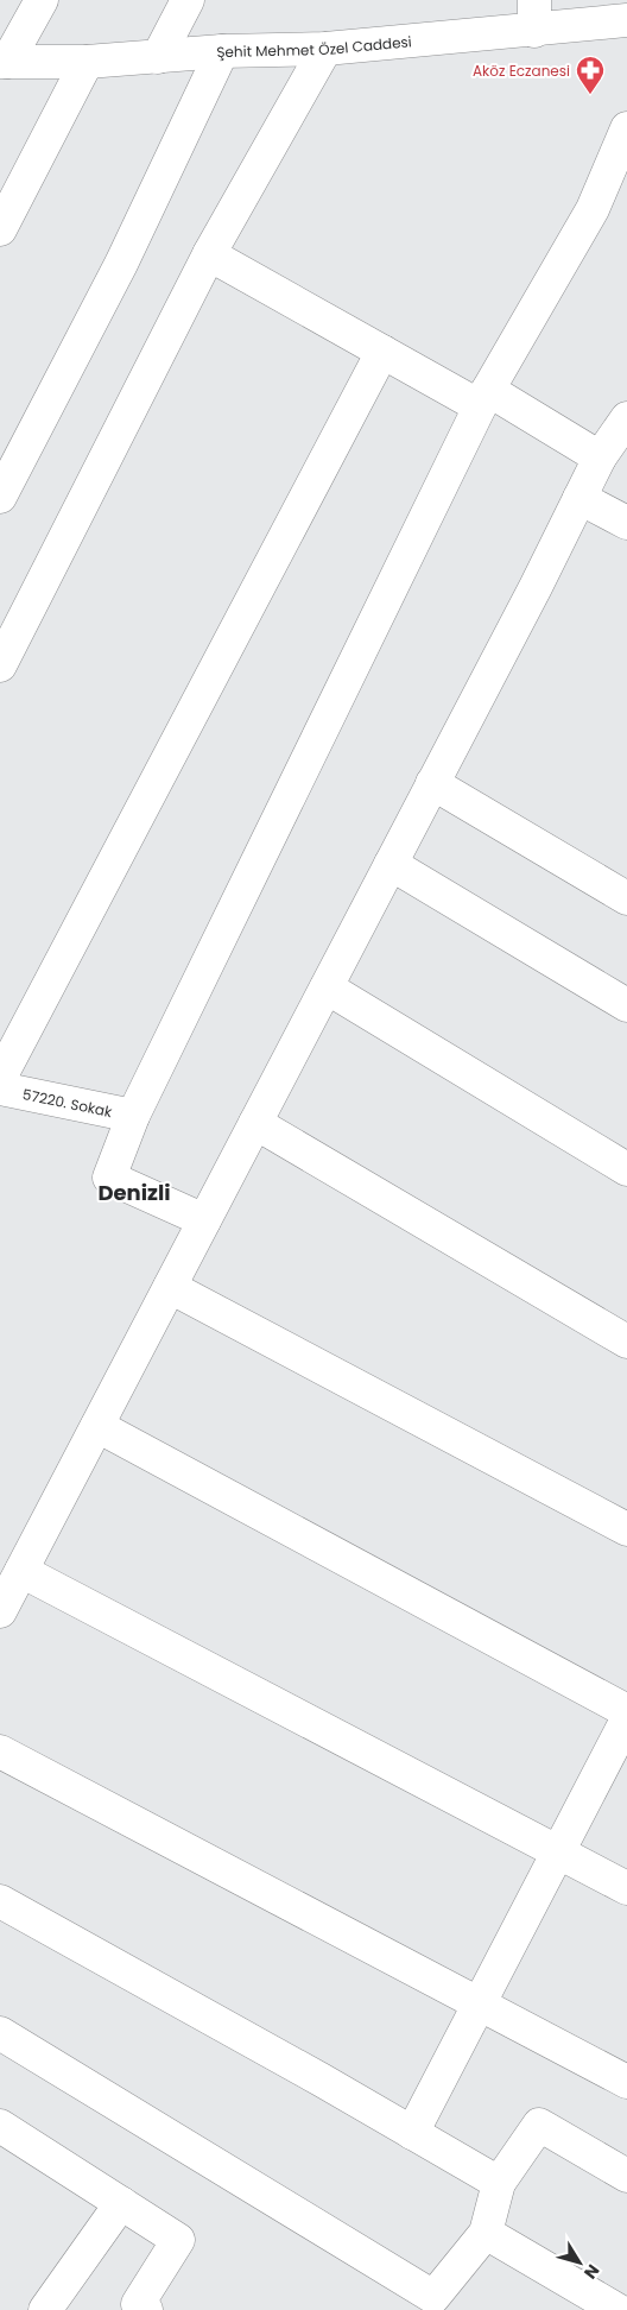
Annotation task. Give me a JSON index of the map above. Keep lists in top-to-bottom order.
{
  "streets": {
    "street": ["Şehit Mehmet Özel Caddesi", "57220. Sokak"]
  },
  "districts": ["Denizli"],
  "places": {
    "pharmacy": ["Aköz Eczanesi"]
  },
  "north": "bottom right"
}
